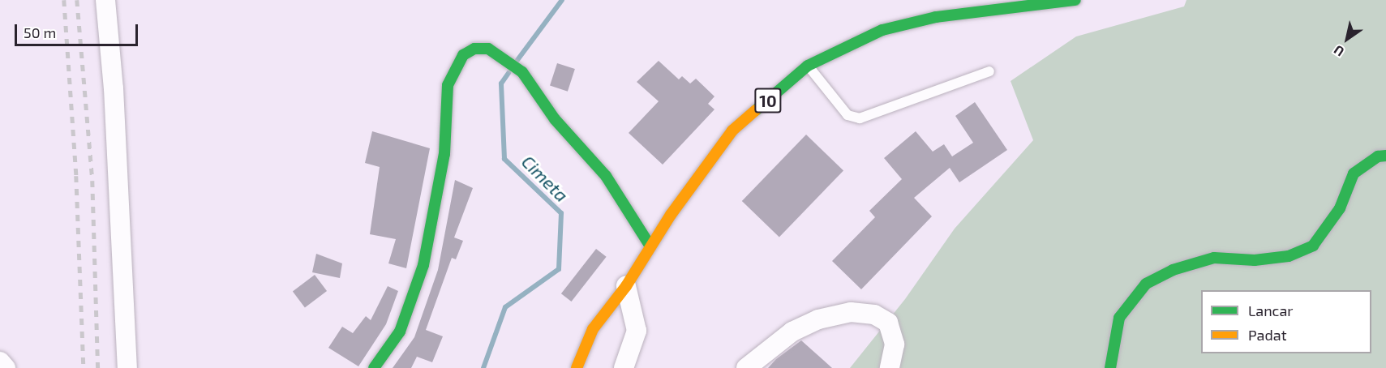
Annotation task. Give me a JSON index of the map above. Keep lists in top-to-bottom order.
{
  "streets": {
    "main road": ["10"]
  },
  "water": ["Cimeta"],
  "legend": ["Lancar", "Padat"],
  "scale_bar": "50 m",
  "north": "bottom left"
}
